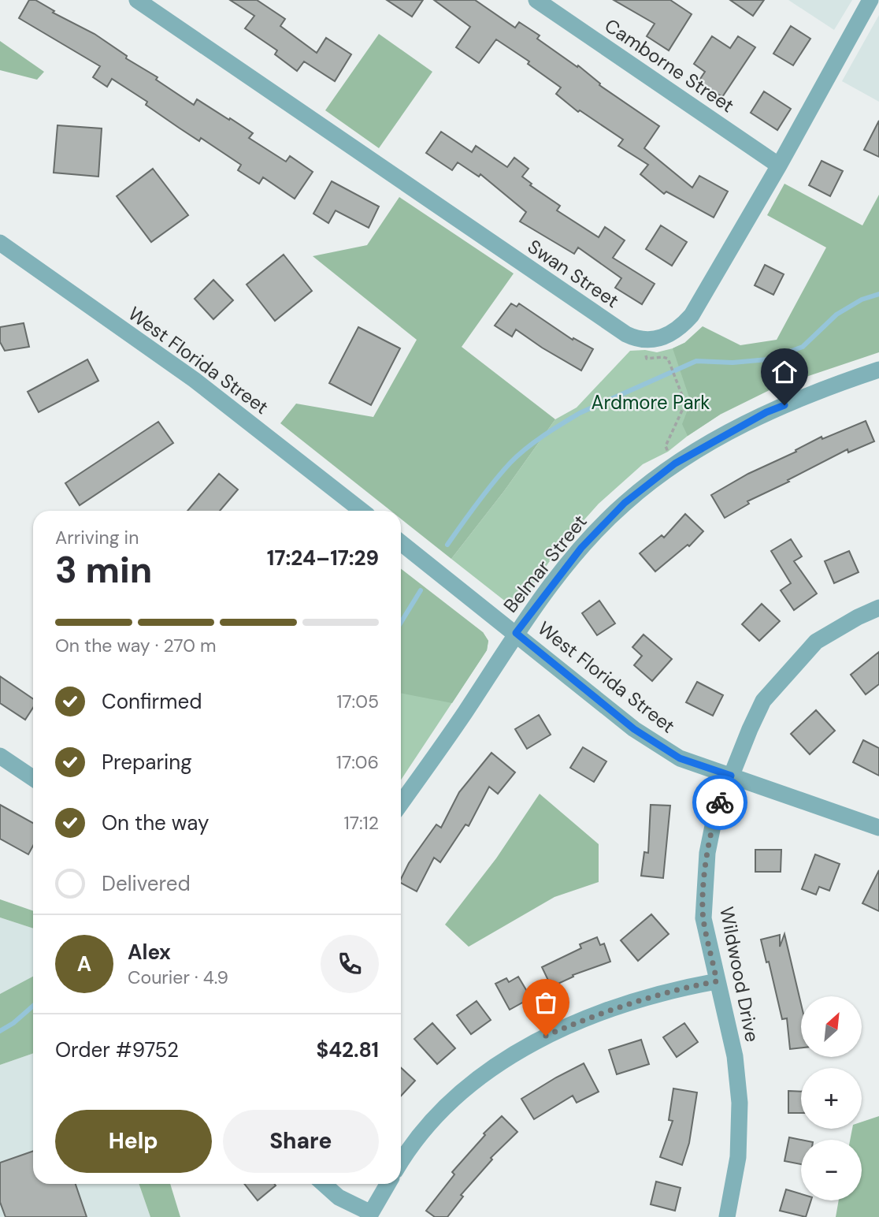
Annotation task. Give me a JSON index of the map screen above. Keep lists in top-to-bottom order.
{
  "streets": {
    "street": [
      "Camborne Street",
      "Swan Street",
      "West Florida Street",
      "Belmar Street",
      "Wildwood Drive"
    ]
  },
  "crossings": [
    ["Camborne Street", "Swan Street"],
    ["West Florida Street", "Belmar Street"],
    ["West Florida Street", "Wildwood Drive"]
  ],
  "parks": ["Ardmore Park"],
  "north": "top right",
  "page": {
    "heading": ["3 min", "Arriving in", "17:24–17:29"],
    "panel": [
      "Alex",
      "Courier · 4.9",
      "Order #9752",
      "$42.81"
    ],
    "bar": "On the way · 270 m",
    "list": [
      ["Confirmed", "17:05"],
      ["Preparing", "17:06"],
      ["On the way", "17:12"],
      "Delivered"
    ],
    "round": "A",
    "map_buttons": ["+", "−"],
    "buttons": ["Help", "Share"]
  }
}
